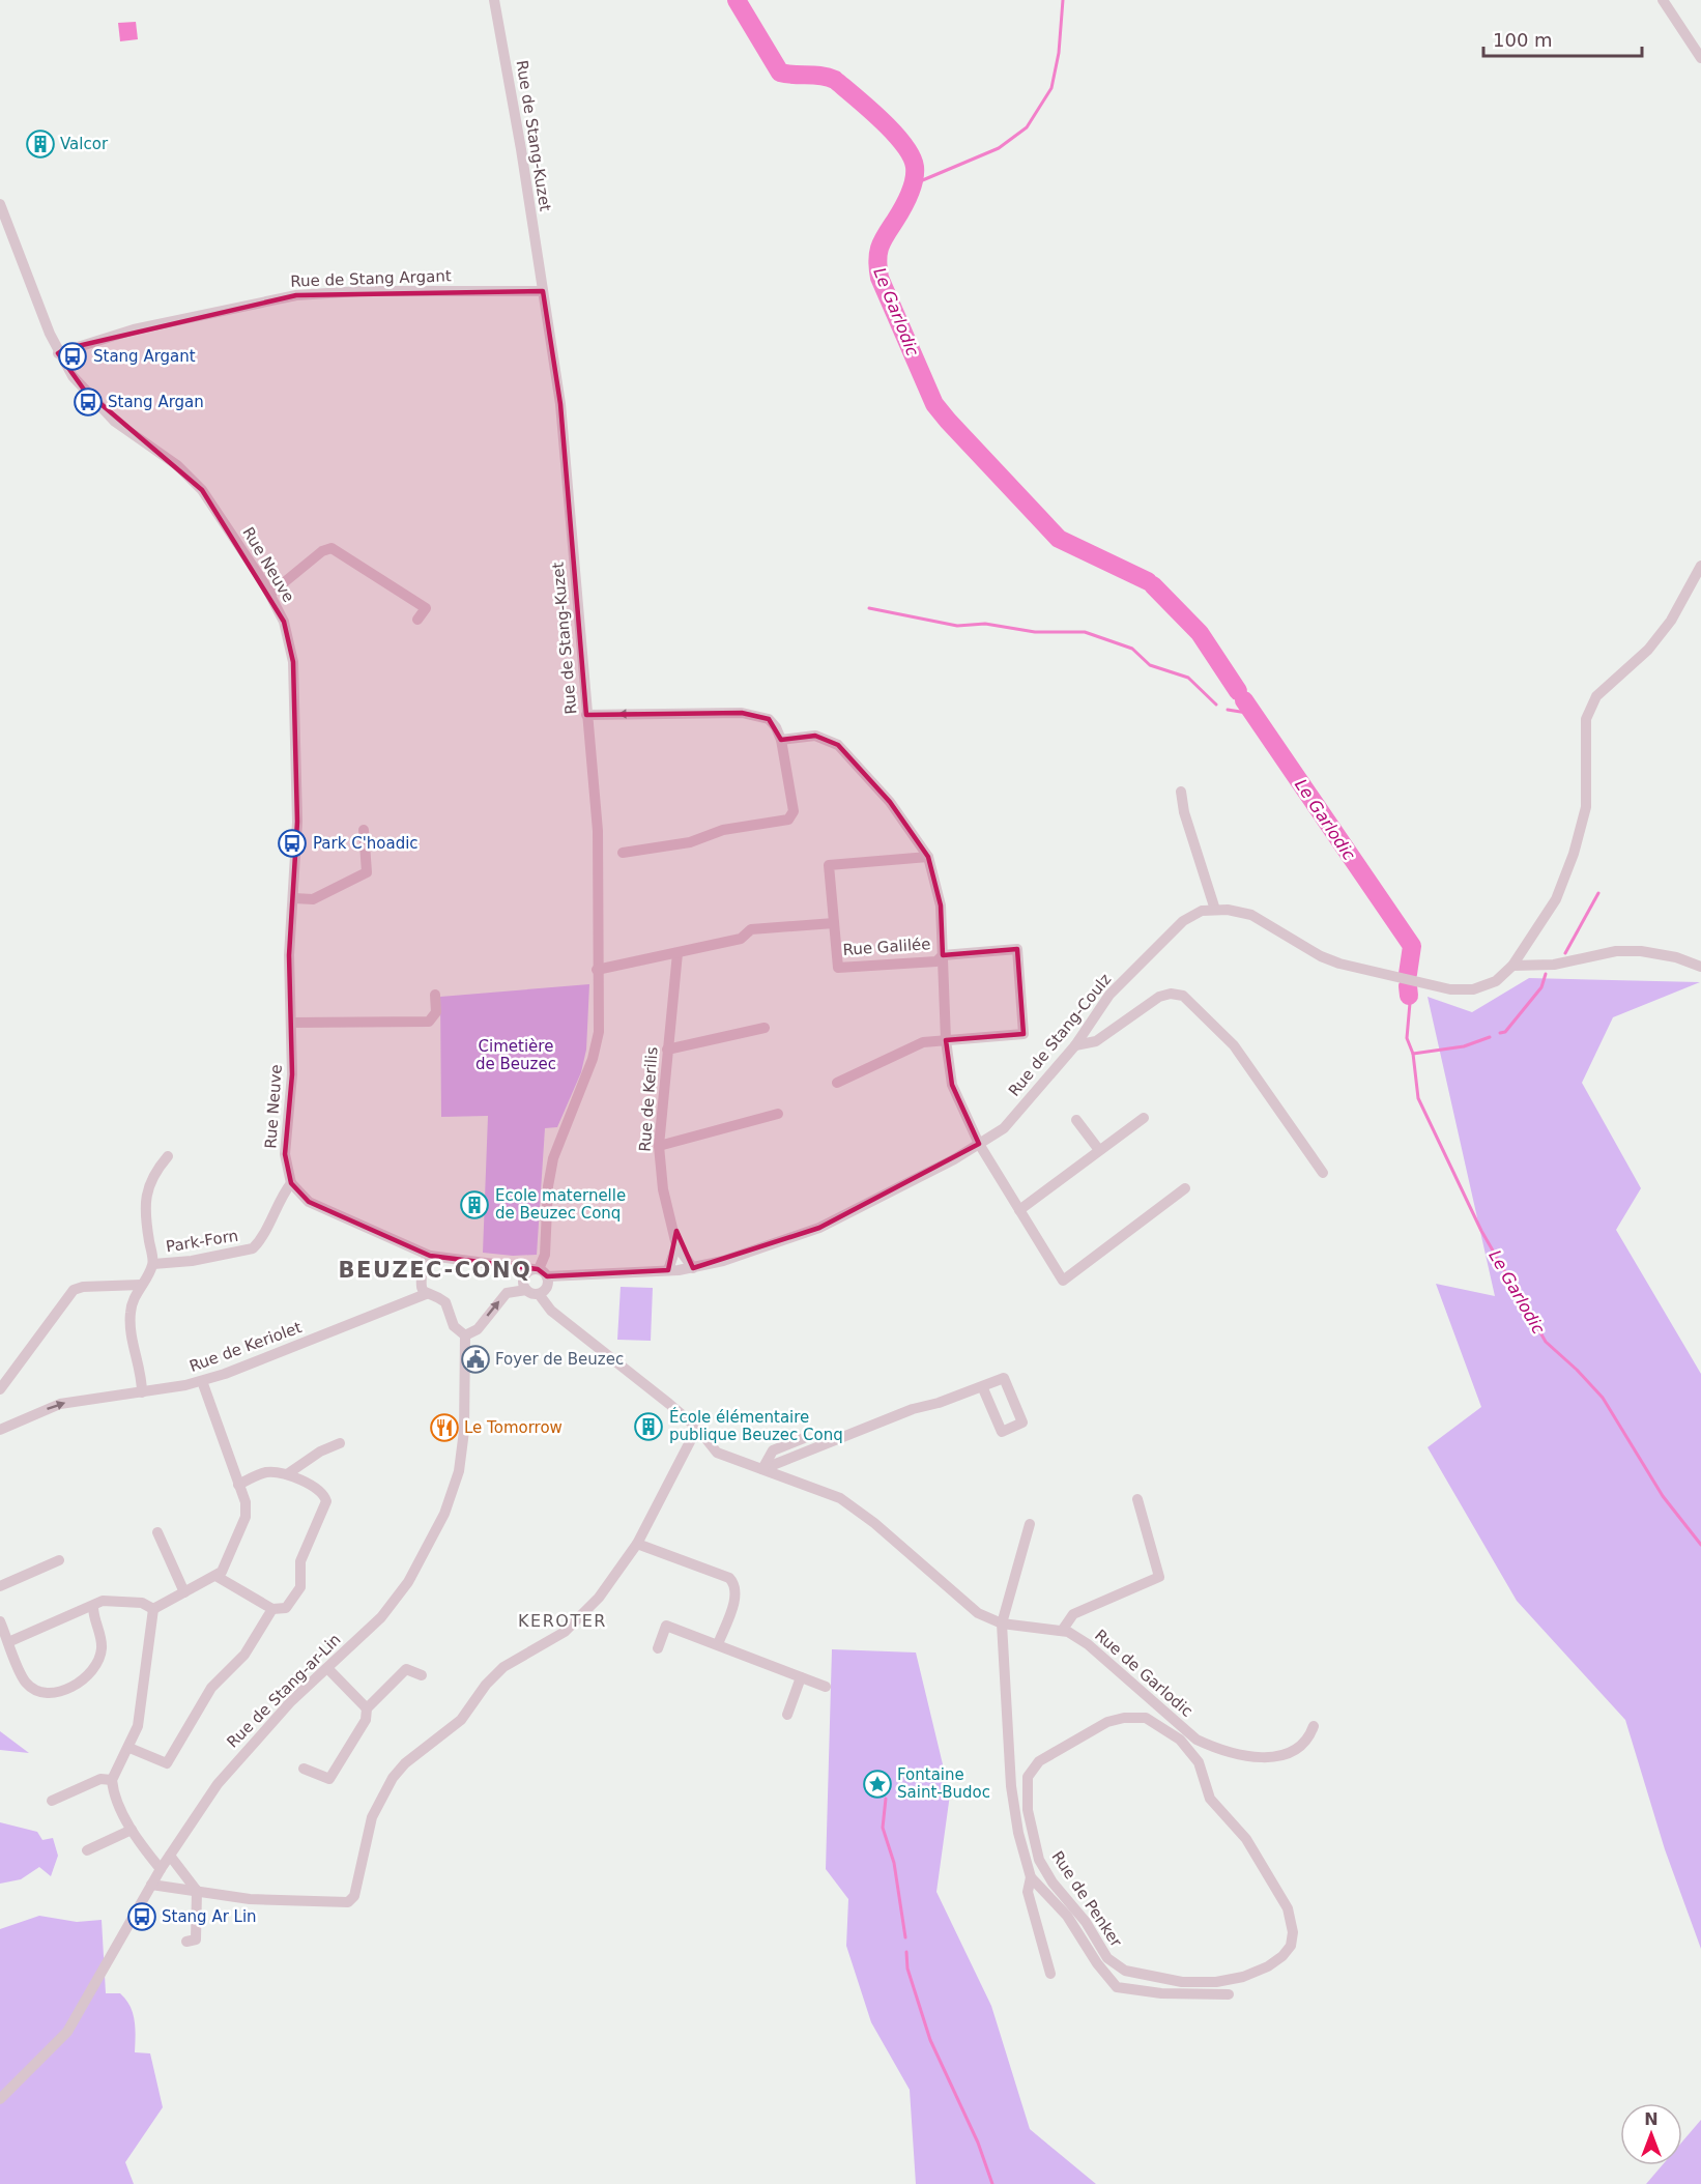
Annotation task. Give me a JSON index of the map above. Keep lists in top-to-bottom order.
{
  "streets": {
    "street": [
      "Rue de Stang-Kuzet",
      "Rue de Stang Argant",
      "Rue Neuve",
      "Rue Galilée",
      "Rue de Stang-Coulz",
      "Rue de Kerilis",
      "Park-Forn",
      "Rue de Keriolet",
      "Rue de Garlodic",
      "Rue de Stang-ar-Lin",
      "Rue de Penker"
    ]
  },
  "crossings": [
    ["Rue de Stang-Kuzet", "Rue de Stang Argant"],
    ["Rue de Stang-Kuzet", "Rue Galilée"],
    ["Rue de Stang-Kuzet", "Rue de Stang-Coulz"],
    ["Rue de Stang-Kuzet", "Rue de Garlodic"],
    ["Rue de Stang Argant", "Rue Neuve"],
    ["Rue Neuve", "Park-Forn"],
    ["Rue Galilée", "Rue de Kerilis"],
    ["Rue de Stang-Coulz", "Rue de Kerilis"],
    ["Rue de Stang-Coulz", "Rue de Garlodic"]
  ],
  "districts": ["BEUZEC-CONQ", "KEROTER"],
  "water": ["Le Garlodic"],
  "parks": ["Cimetière de Beuzec"],
  "places": {
    "building": ["Valcor", "Ecole maternelle de Beuzec Conq", "École élémentaire publique Beuzec Conq"],
    "bus stop": [
      "Stang Argant",
      "Stang Argan",
      "Park C'hoadic",
      "Stang Ar Lin"
    ],
    "public building": ["Foyer de Beuzec"],
    "restaurant": ["Le Tomorrow"],
    "place": ["Fontaine Saint-Budoc"]
  },
  "scale_bar": "100 m",
  "north": "top"
}
